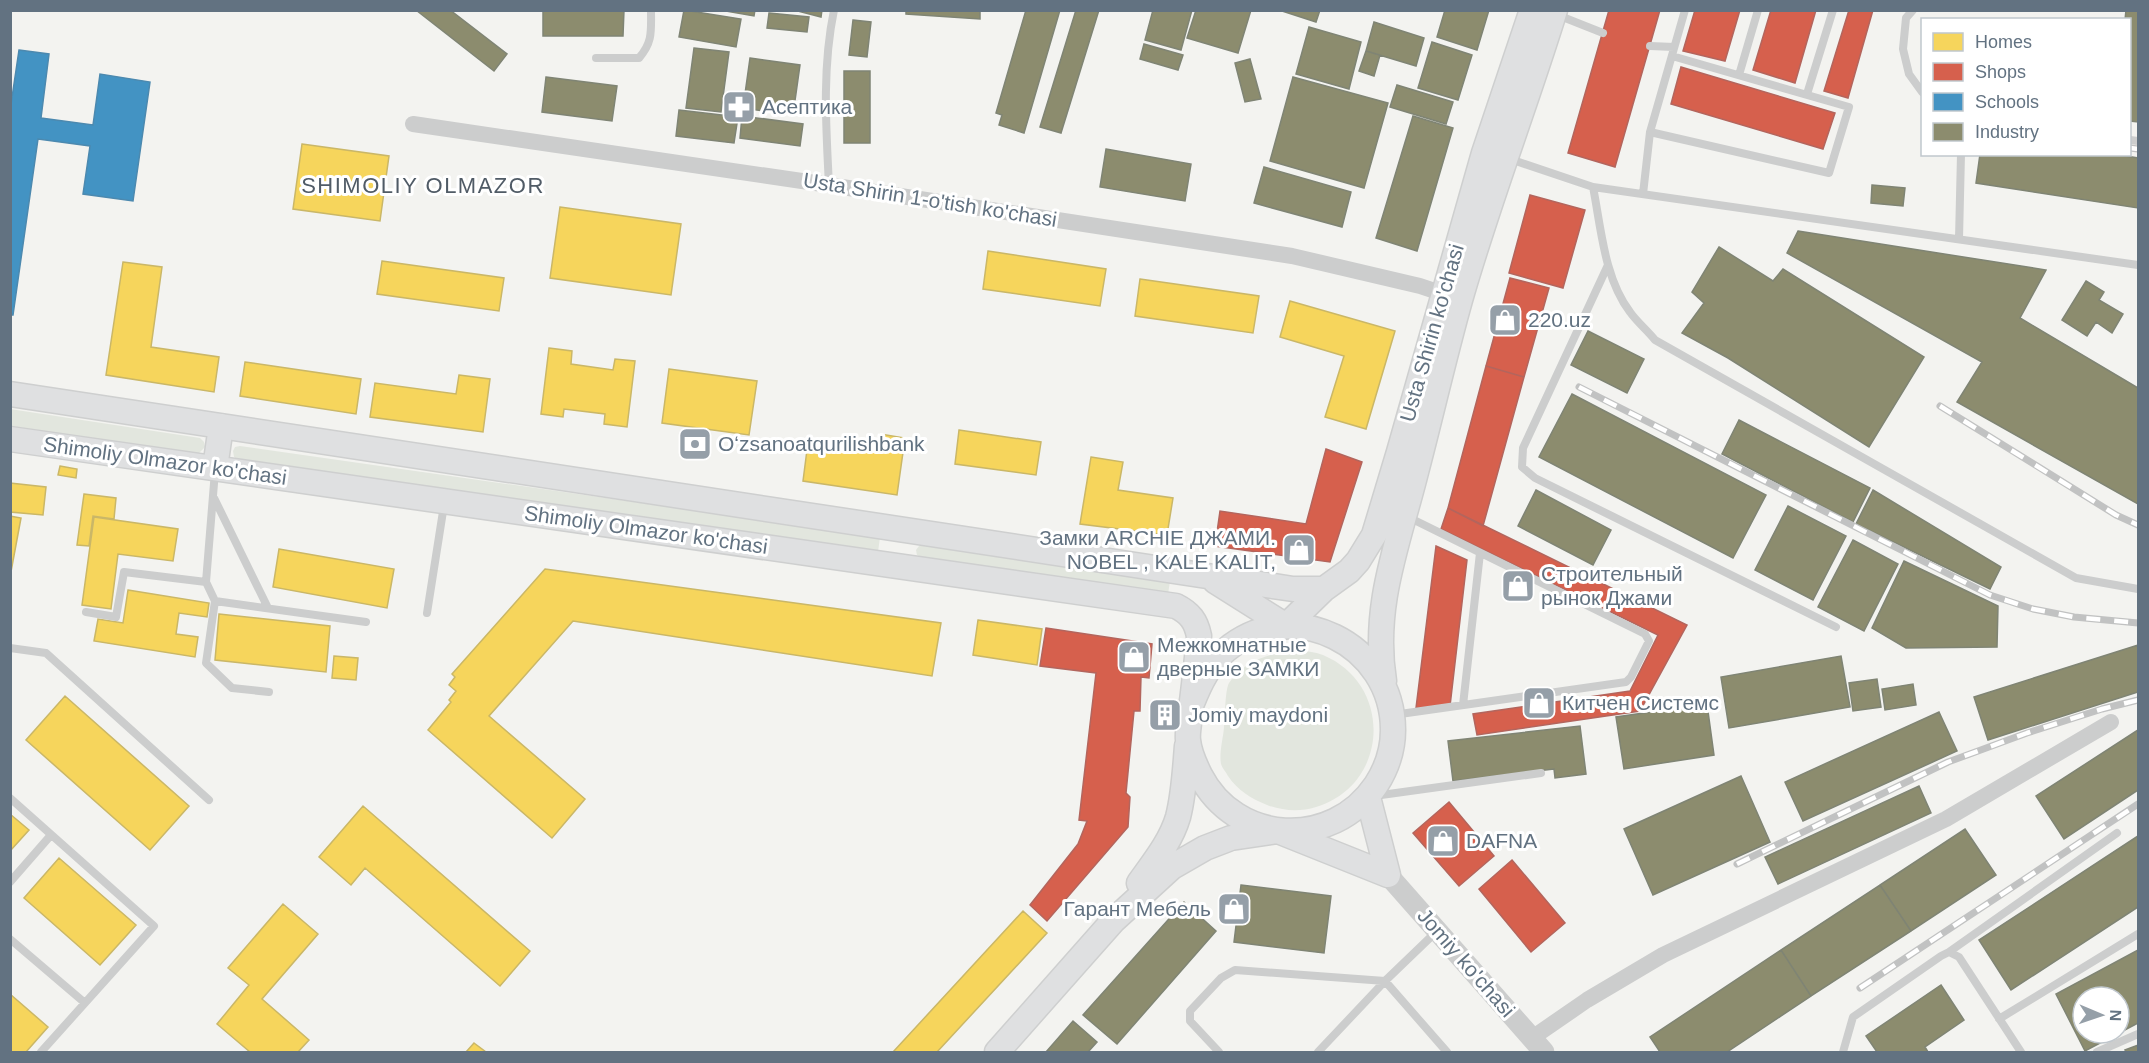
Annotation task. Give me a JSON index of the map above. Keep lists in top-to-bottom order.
{
  "streets": {
    "main road": ["Usta Shirin ko'chasi", "Shimoliy Olmazor ko'chasi"],
    "street": ["Usta Shirin 1-o'tish ko'chasi", "Jomiy ko'chasi"]
  },
  "crossings": [
    ["Usta Shirin 1-o'tish ko'chasi", "Usta Shirin ko'chasi"],
    ["Usta Shirin ko'chasi", "Shimoliy Olmazor ko'chasi"]
  ],
  "districts": ["SHIMOLIY OLMAZOR"],
  "places": {
    "pharmacy": ["Асептика"],
    "shop": [
      "220.uz",
      "Замки ARCHIE ДЖАМИ. NOBEL , KALE KALIT,",
      "Строительный рынок Джами",
      "Межкомнатные дверные ЗАМКИ",
      "Китчен Системс",
      "DAFNA",
      "Гарант Мебель"
    ],
    "bank": ["Oʻzsanoatqurilishbank"],
    "building": ["Jomiy maydoni"]
  },
  "legend": [
    "Homes",
    "Shops",
    "Schools",
    "Industry"
  ],
  "north": "right"
}
